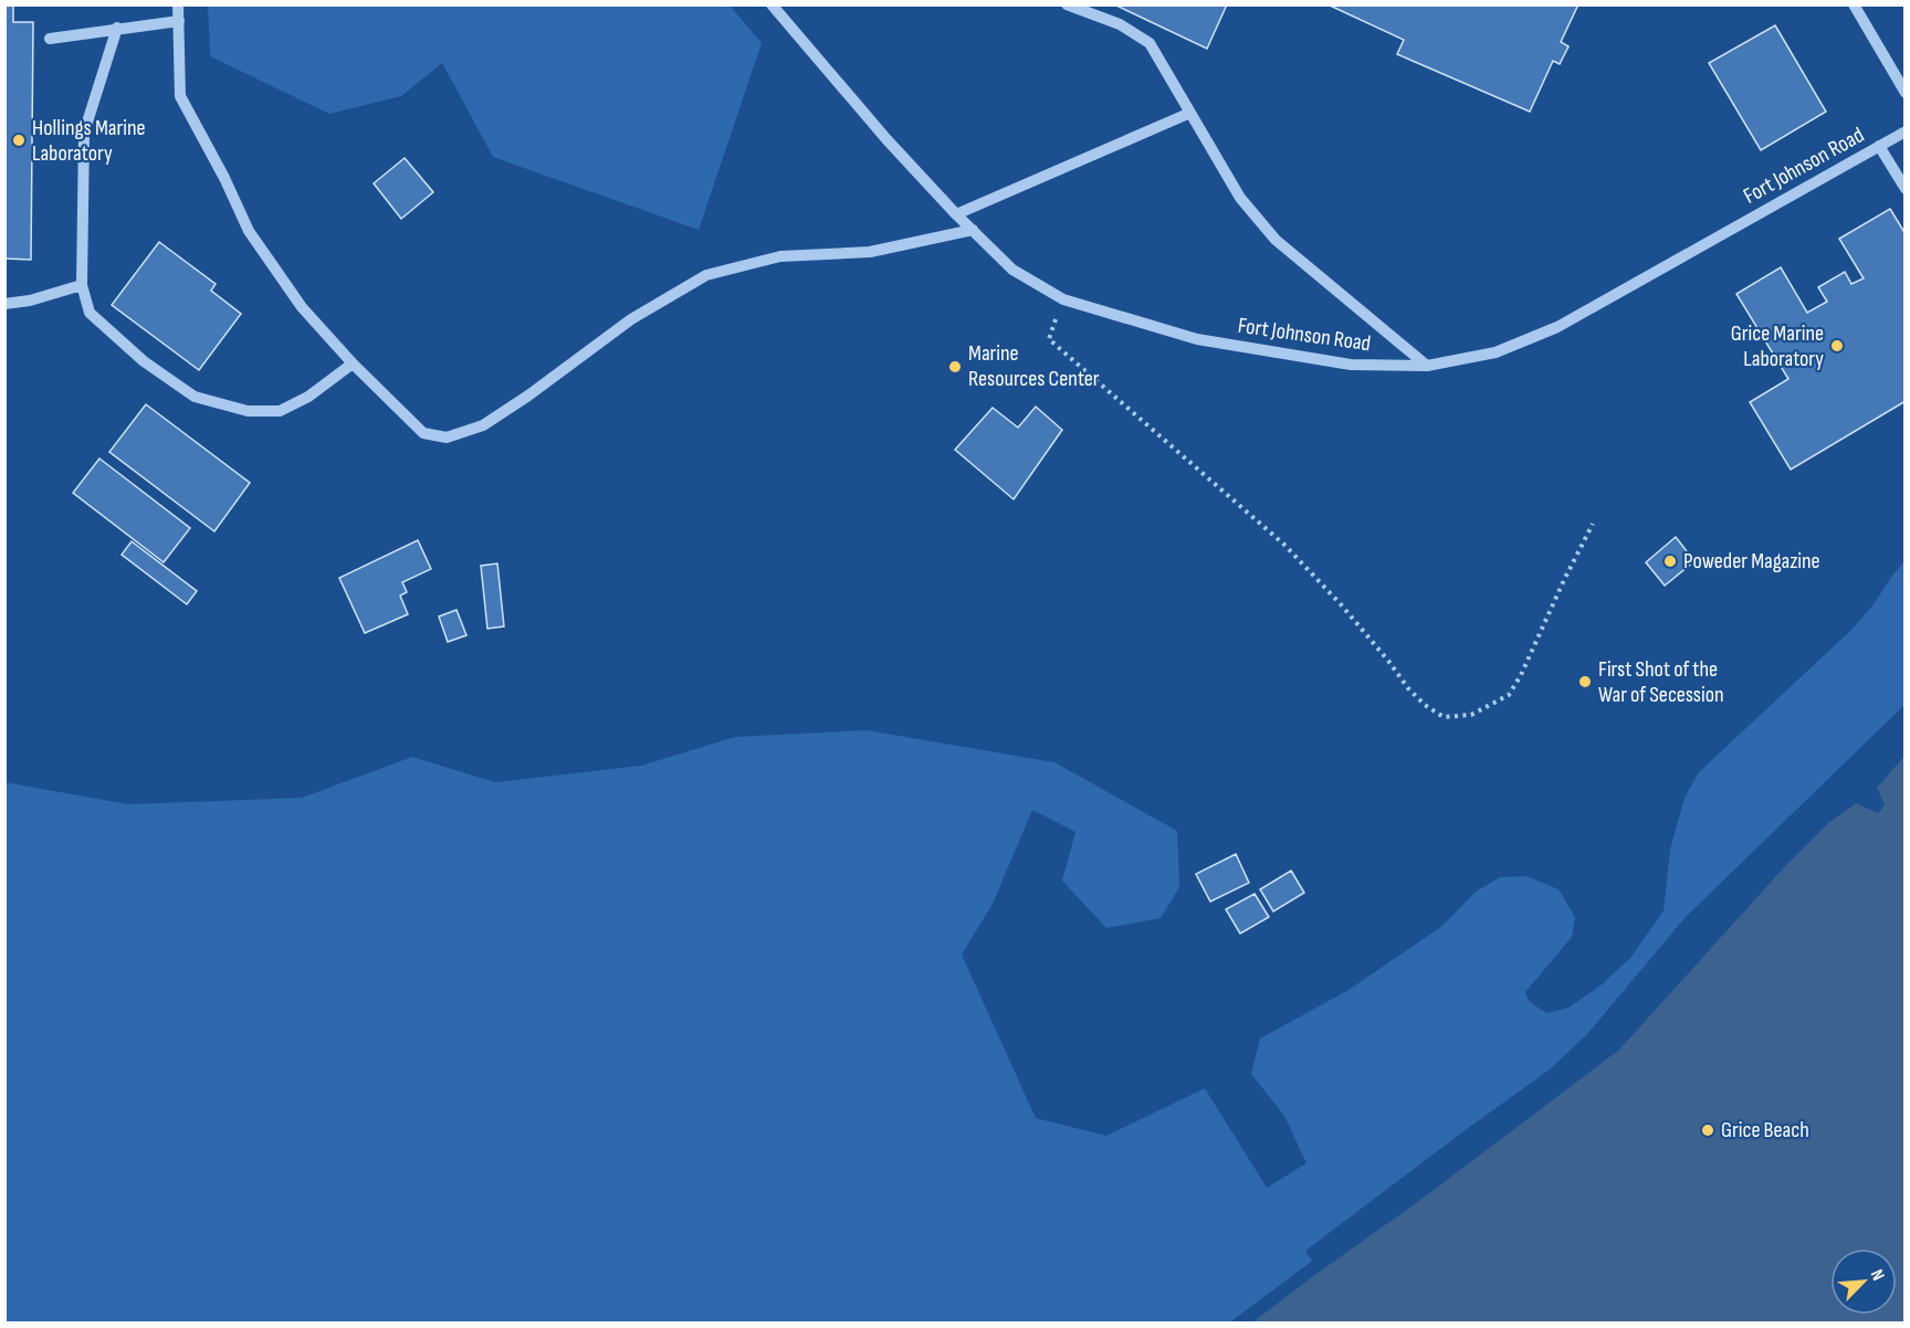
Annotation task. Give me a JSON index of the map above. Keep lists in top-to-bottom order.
{
  "streets": {
    "lane": ["Fort Johnson Road"]
  },
  "places": [
    "Hollings Marine Laboratory",
    "Grice Marine Laboratory",
    "Marine Resources Center",
    "Poweder Magazine",
    "First Shot of the War of Secession",
    "Grice Beach"
  ],
  "north": "top right"
}
